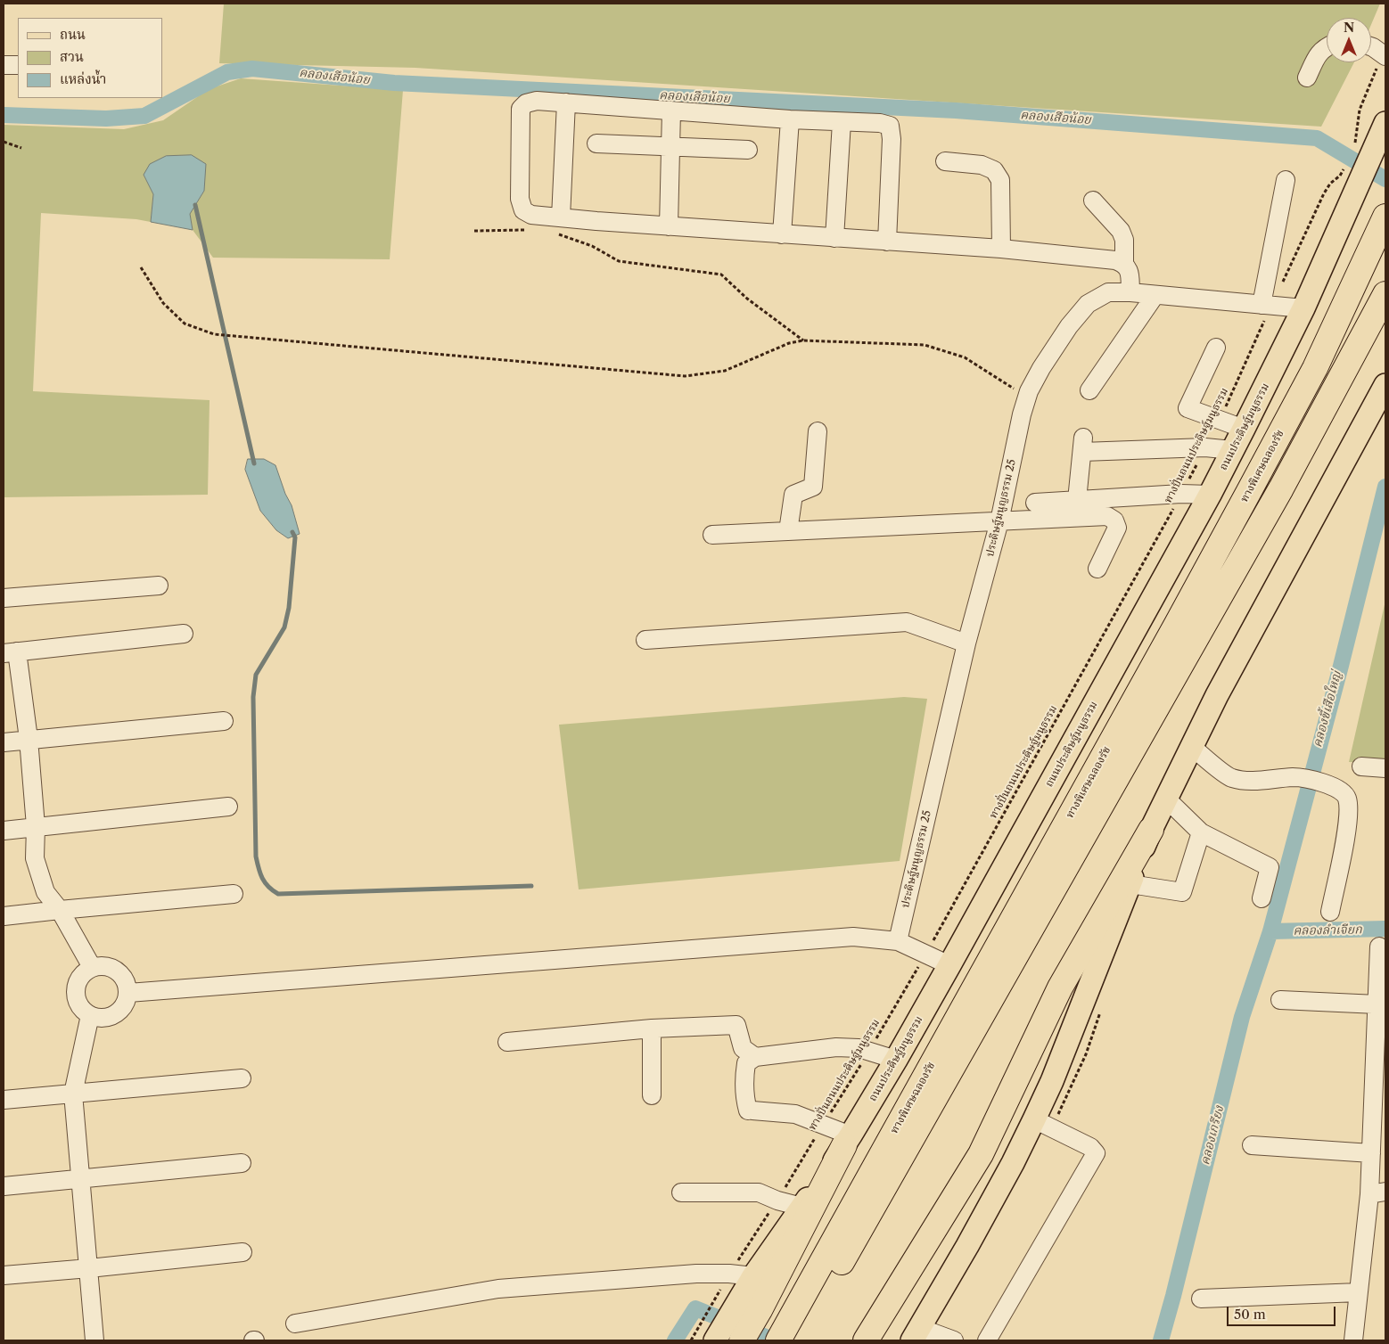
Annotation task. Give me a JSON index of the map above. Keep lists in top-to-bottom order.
{
  "streets": {
    "highway": ["ทางพิเศษฉลองรัช"],
    "main road": ["ถนนประดิษฐ์มนูธรรม"],
    "street": ["ประดิษฐ์มนูญธรรม 25"],
    "path": ["ทางปั่นถนนประดิษฐ์มนูธรรม"]
  },
  "crossings": [
    ["ถนนประดิษฐ์มนูธรรม", "ทางปั่นถนนประดิษฐ์มนูธรรม"],
    ["ถนนประดิษฐ์มนูธรรม", "ประดิษฐ์มนูญธรรม 25"],
    ["ทางปั่นถนนประดิษฐ์มนูธรรม", "ประดิษฐ์มนูญธรรม 25"]
  ],
  "water": [
    "คลองเสือน้อย",
    "คลองขี้เสือใหญ่",
    "คลองลำเจียก",
    "คลองเกรียง"
  ],
  "legend": ["ถนน", "สวน", "แหล่งน้ำ"],
  "scale_bar": "50 m",
  "north": "top"
}
